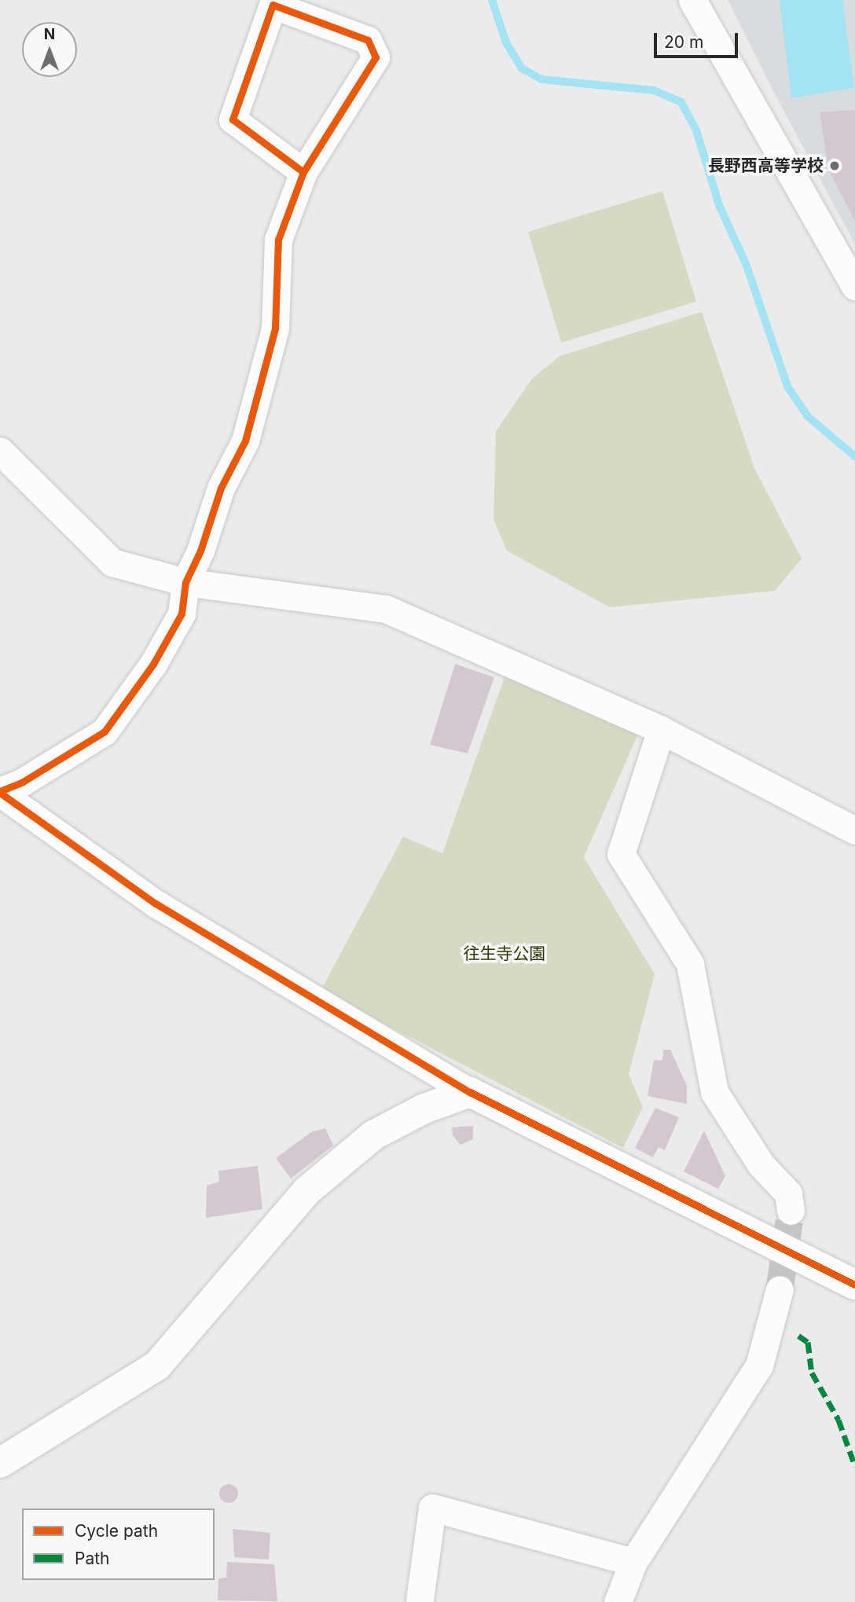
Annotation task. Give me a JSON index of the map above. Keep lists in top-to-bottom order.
{
  "parks": ["往生寺公園"],
  "places": ["長野西高等学校"],
  "legend": ["Cycle path", "Path"],
  "scale_bar": "20 m",
  "north": "top"
}
